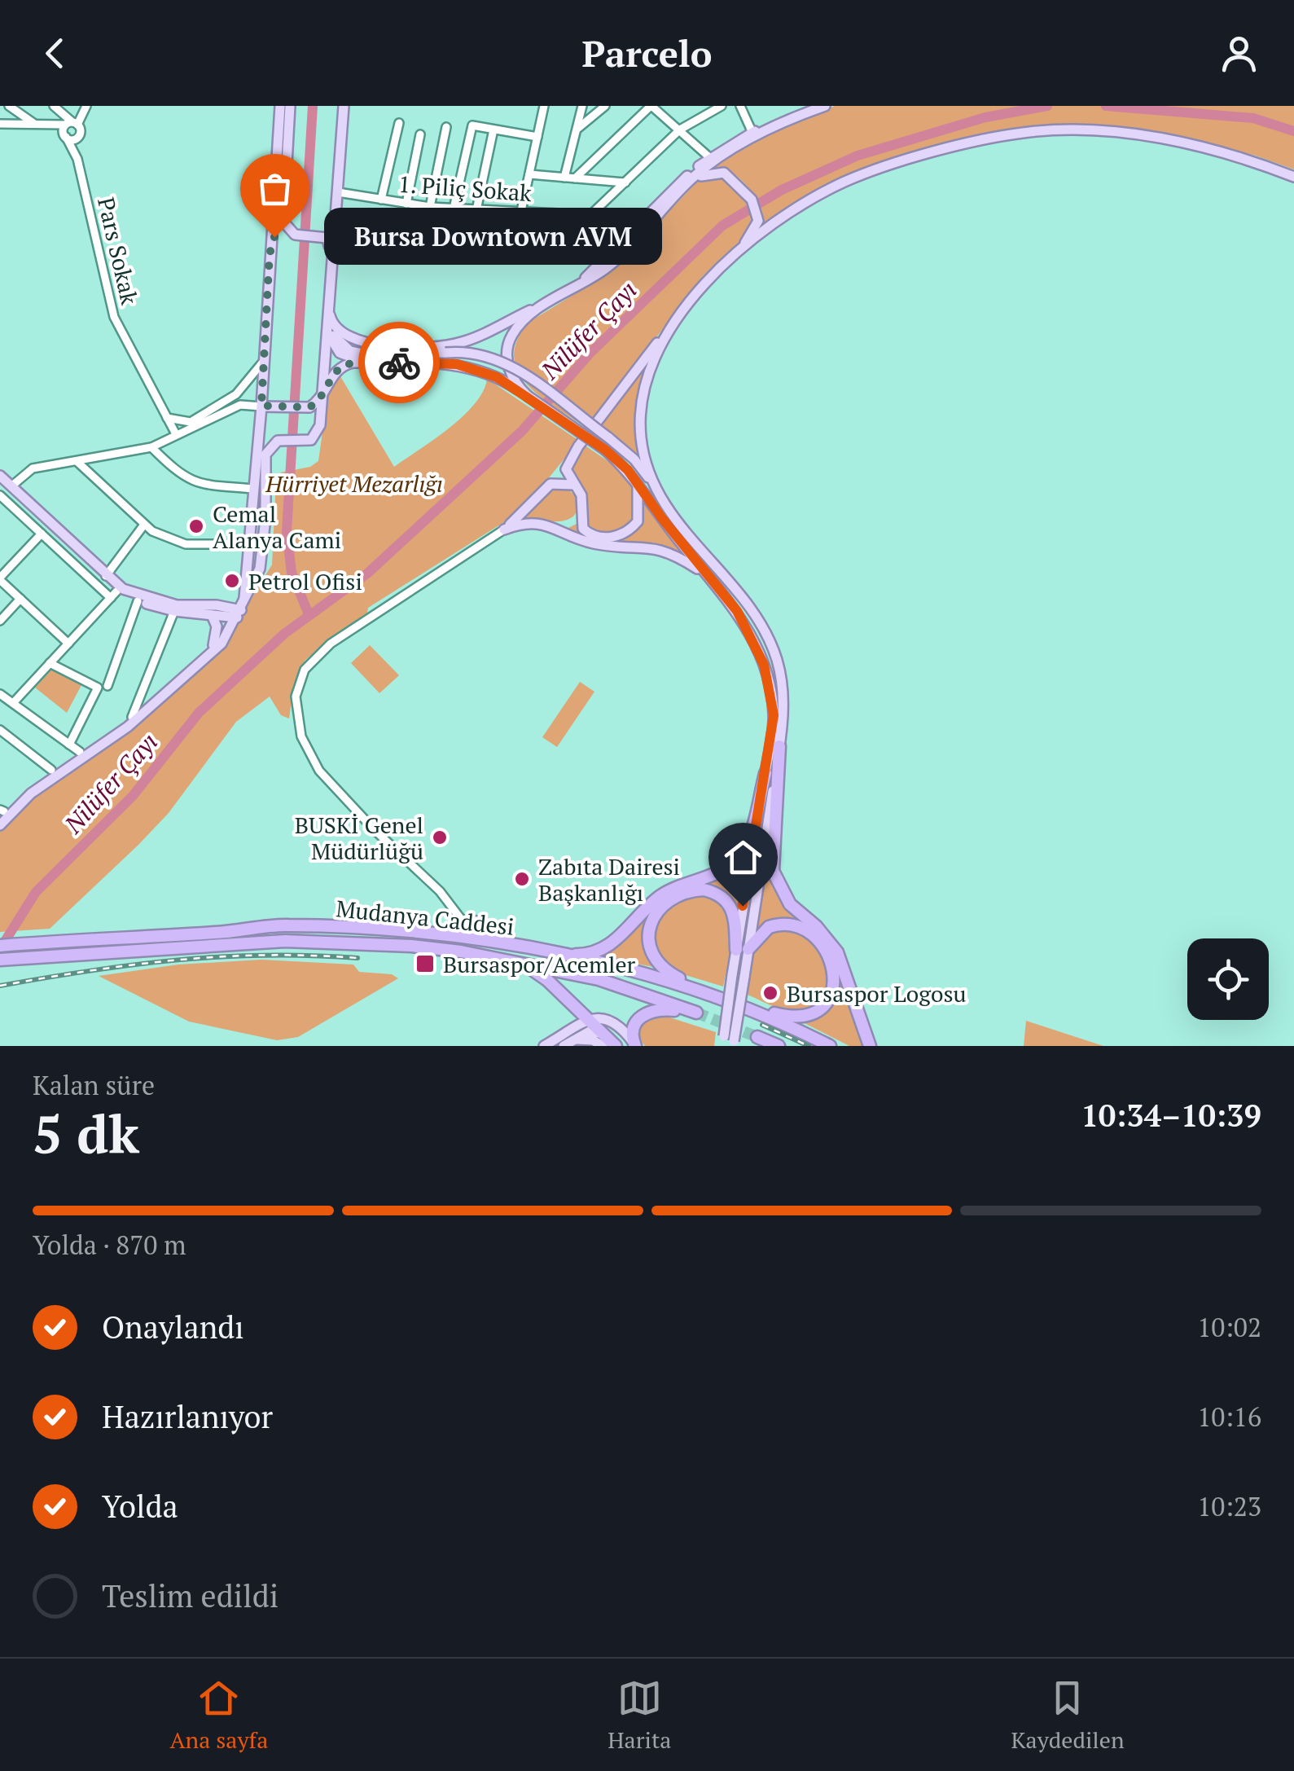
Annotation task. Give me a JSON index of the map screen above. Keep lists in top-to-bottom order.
{
  "streets": {
    "highway": ["Mudanya Caddesi"],
    "street": ["1. Piliç Sokak", "Pars Sokak"]
  },
  "water": ["Nilüfer Çayı"],
  "parks": ["Hürriyet Mezarlığı"],
  "places": {
    "other": [
      "Bursa Downtown AVM",
      "Cemal Alanya Cami",
      "Petrol Ofisi",
      "BUSKİ Genel Müdürlüğü",
      "Zabıta Dairesi Başkanlığı",
      "Bursaspor Logosu"
    ],
    "transit": ["Bursaspor/Acemler"]
  },
  "page": {
    "header": "Parcelo",
    "bubble": "Bursa Downtown AVM",
    "heading": ["5 dk", "Kalan süre", "10:34–10:39"],
    "bar": "Yolda · 870 m",
    "list": [
      ["Onaylandı", "10:02"],
      ["Hazırlanıyor", "10:16"],
      ["Yolda", "10:23"],
      "Teslim edildi"
    ],
    "tabs": ["Ana sayfa", "Harita", "Kaydedilen"]
  }
}
